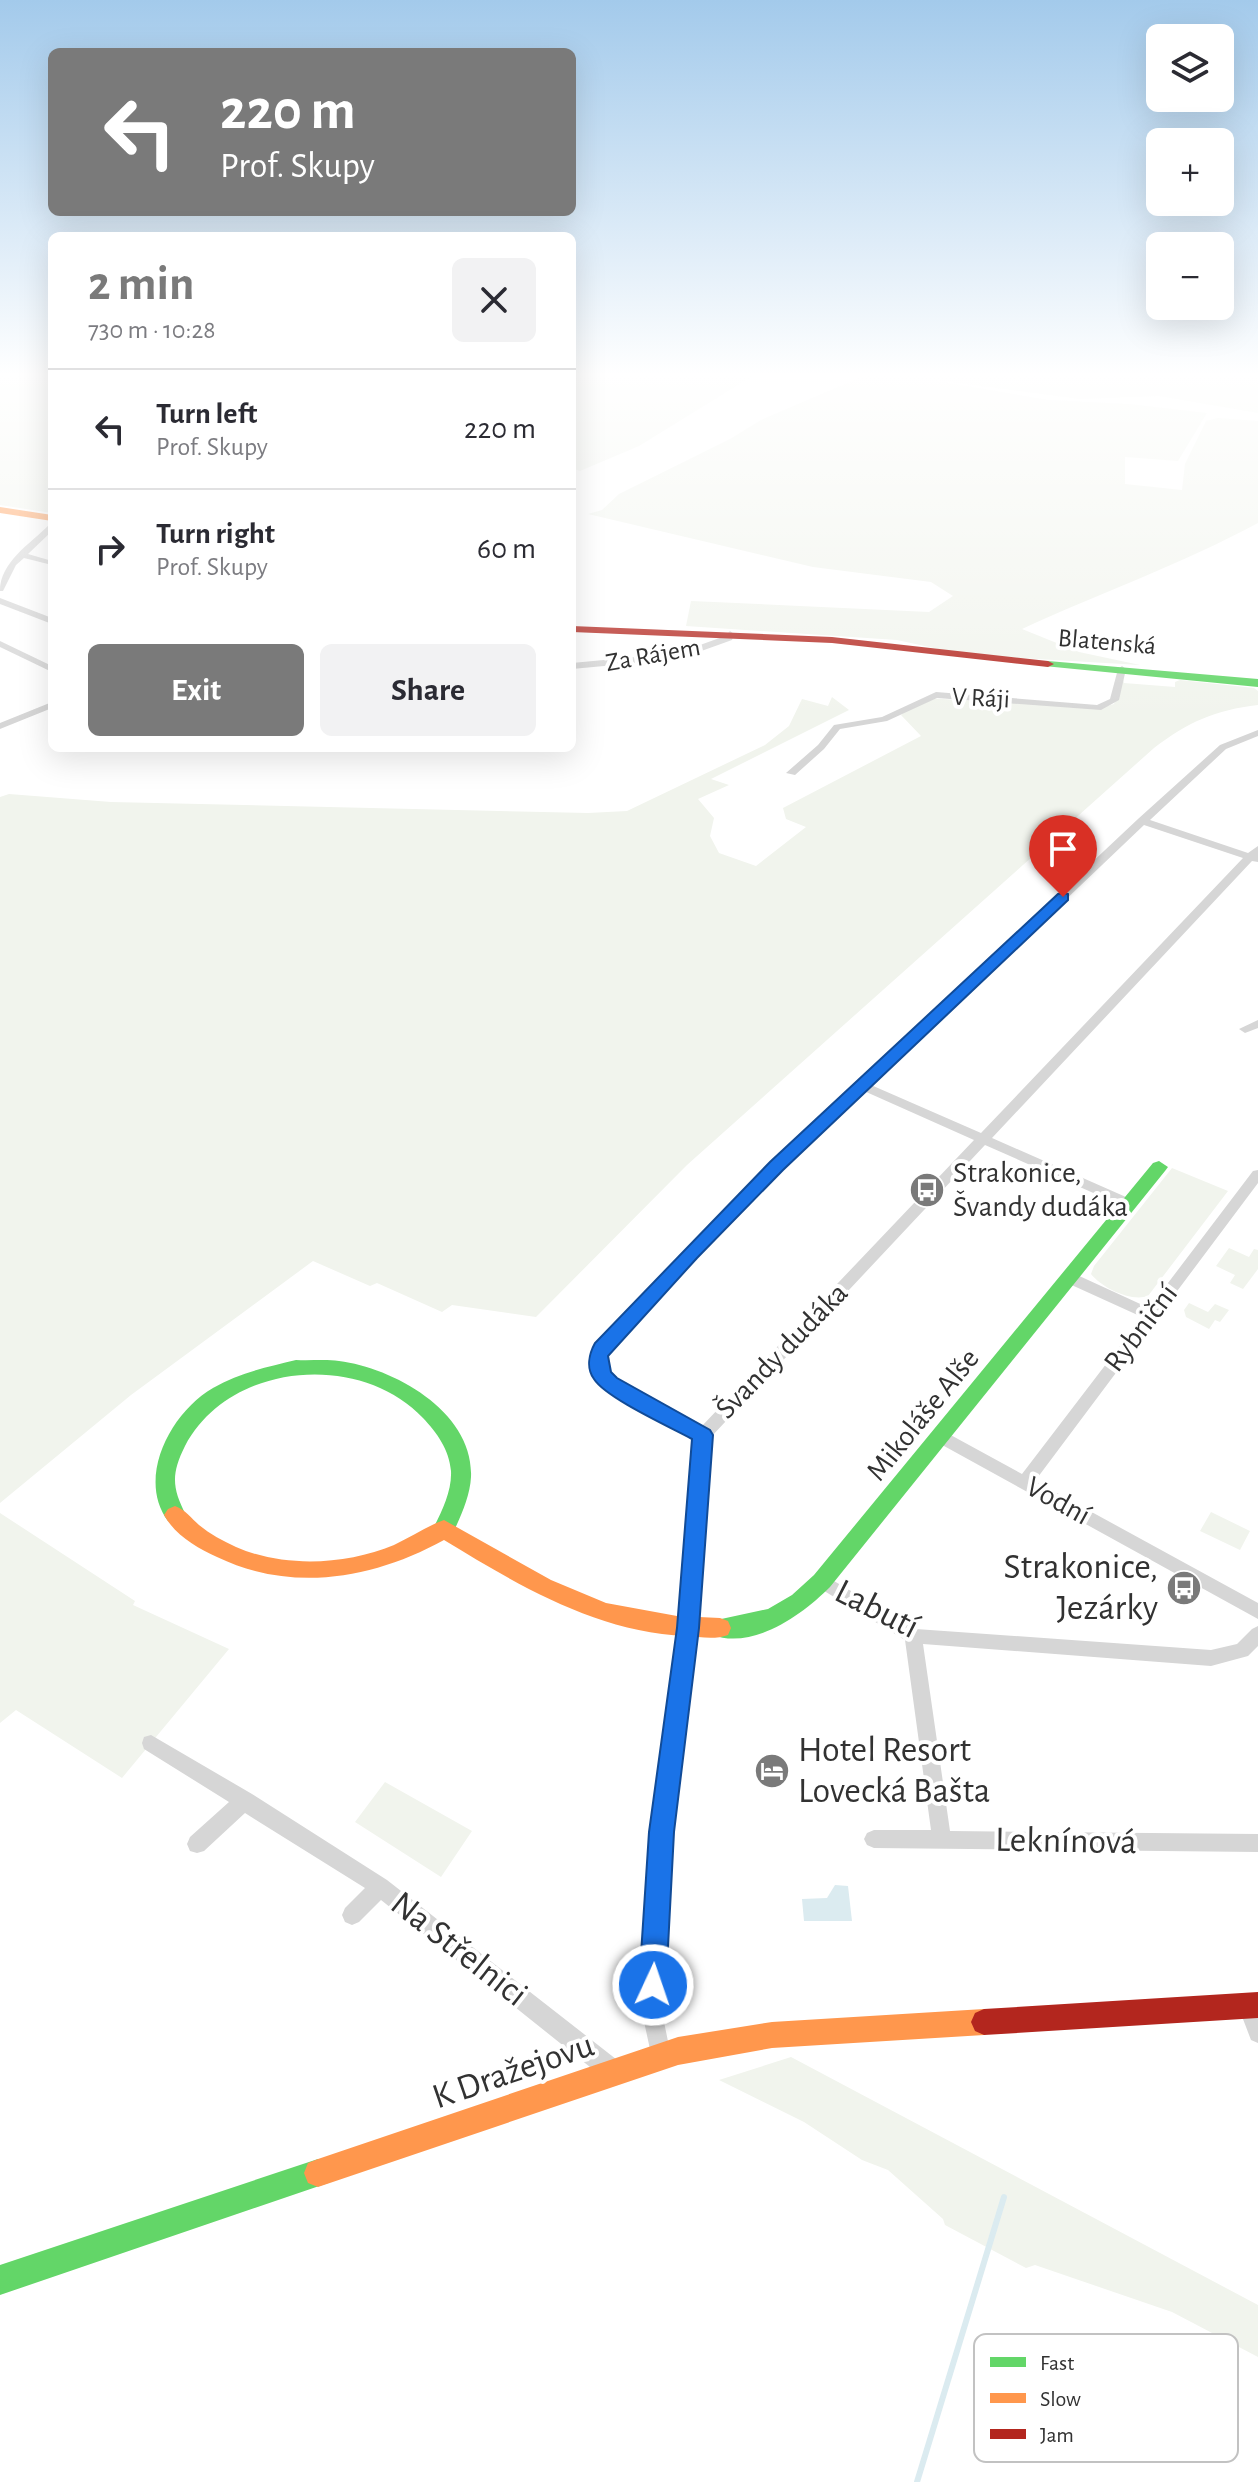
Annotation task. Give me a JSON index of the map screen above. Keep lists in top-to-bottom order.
{
  "streets": {
    "street": [
      "Blatenská",
      "Za Rájem",
      "V Ráji",
      "Rybniční",
      "Švandy dudáka",
      "Mikoláše Alše",
      "Vodní",
      "Labutí",
      "Leknínová",
      "Na Střelnici",
      "K Dražejovu"
    ]
  },
  "crossings": [
    ["Blatenská", "Za Rájem"],
    ["Blatenská", "V Ráji"],
    ["Rybniční", "Vodní"],
    ["Švandy dudáka", "Mikoláše Alše"],
    ["Švandy dudáka", "K Dražejovu"],
    ["Mikoláše Alše", "Vodní"],
    ["Mikoláše Alše", "Labutí"],
    ["Na Střelnici", "K Dražejovu"]
  ],
  "places": {
    "bus stop": ["Strakonice, Švandy dudáka", "Strakonice, Jezárky"],
    "hotel": ["Hotel Resort Lovecká Bašta"]
  },
  "legend": ["Fast", "Slow", "Jam"],
  "page": {
    "map_buttons": ["+", "−"],
    "turn": ["220 m", "Prof. Skupy"],
    "heading": ["2 min", "730 m · 10:28"],
    "list": [
      {
        "name": "Turn left",
        "note": "Prof. Skupy",
        "value": "220 m"
      },
      {
        "name": "Turn right",
        "note": "Prof. Skupy",
        "value": "60 m"
      }
    ],
    "buttons": ["Exit", "Share"]
  }
}
